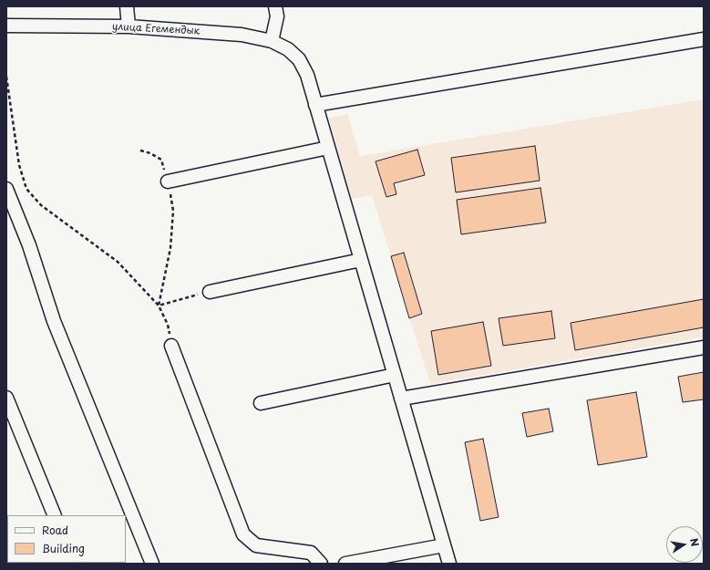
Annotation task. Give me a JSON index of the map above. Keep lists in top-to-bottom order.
{
  "streets": {
    "street": ["улица Егемендык"]
  },
  "legend": ["Road", "Building"],
  "north": "right"
}
